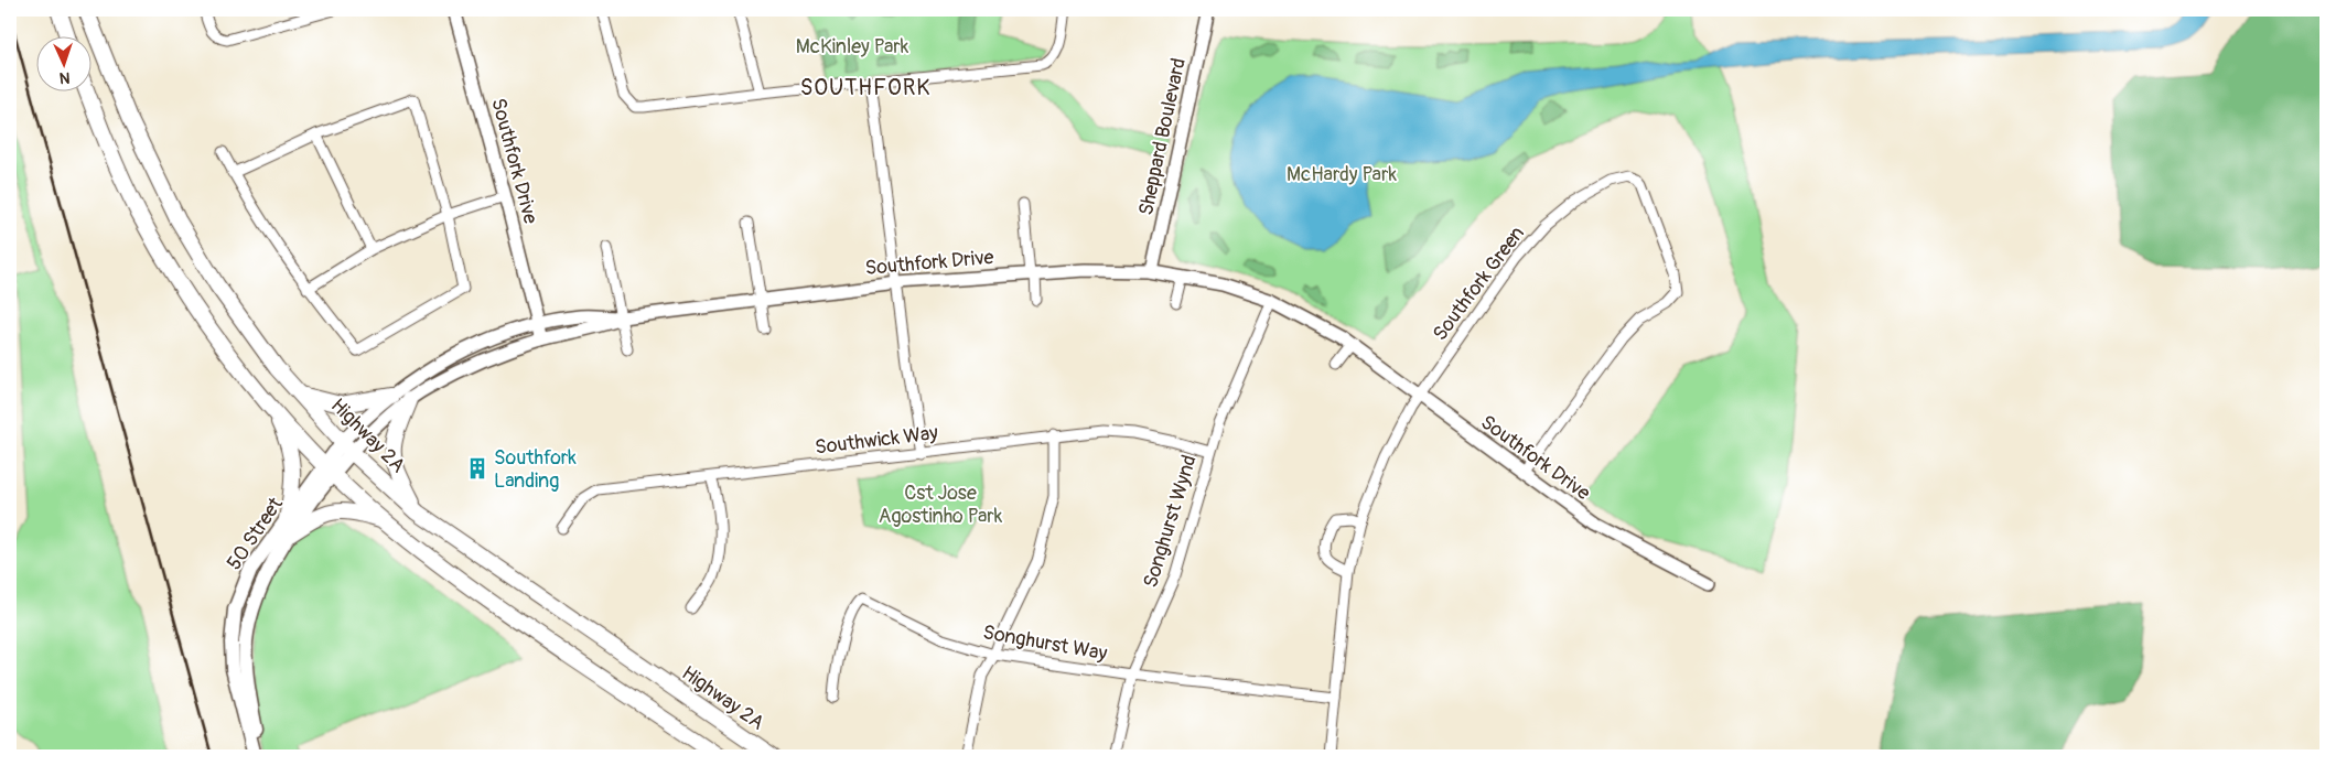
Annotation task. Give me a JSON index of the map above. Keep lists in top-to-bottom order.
{
  "streets": {
    "main road": ["Highway 2A", "50 Street"],
    "street": [
      "Sheppard Boulevard",
      "Southfork Drive",
      "Southfork Green",
      "Southwick Way",
      "Songhurst Wynd",
      "Songhurst Way"
    ]
  },
  "crossings": [
    ["Sheppard Boulevard", "Southfork Drive"],
    ["Southfork Drive", "Southfork Green"],
    ["Southfork Drive", "Highway 2A"],
    ["Southfork Drive", "Songhurst Wynd"],
    ["Southfork Drive", "50 Street"],
    ["Highway 2A", "50 Street"],
    ["Southwick Way", "Songhurst Wynd"],
    ["Songhurst Wynd", "Songhurst Way"]
  ],
  "districts": ["SOUTHFORK"],
  "parks": ["McKinley Park", "McHardy Park", "Cst Jose Agostinho Park"],
  "places": {
    "building": ["Southfork Landing"]
  },
  "north": "bottom"
}
